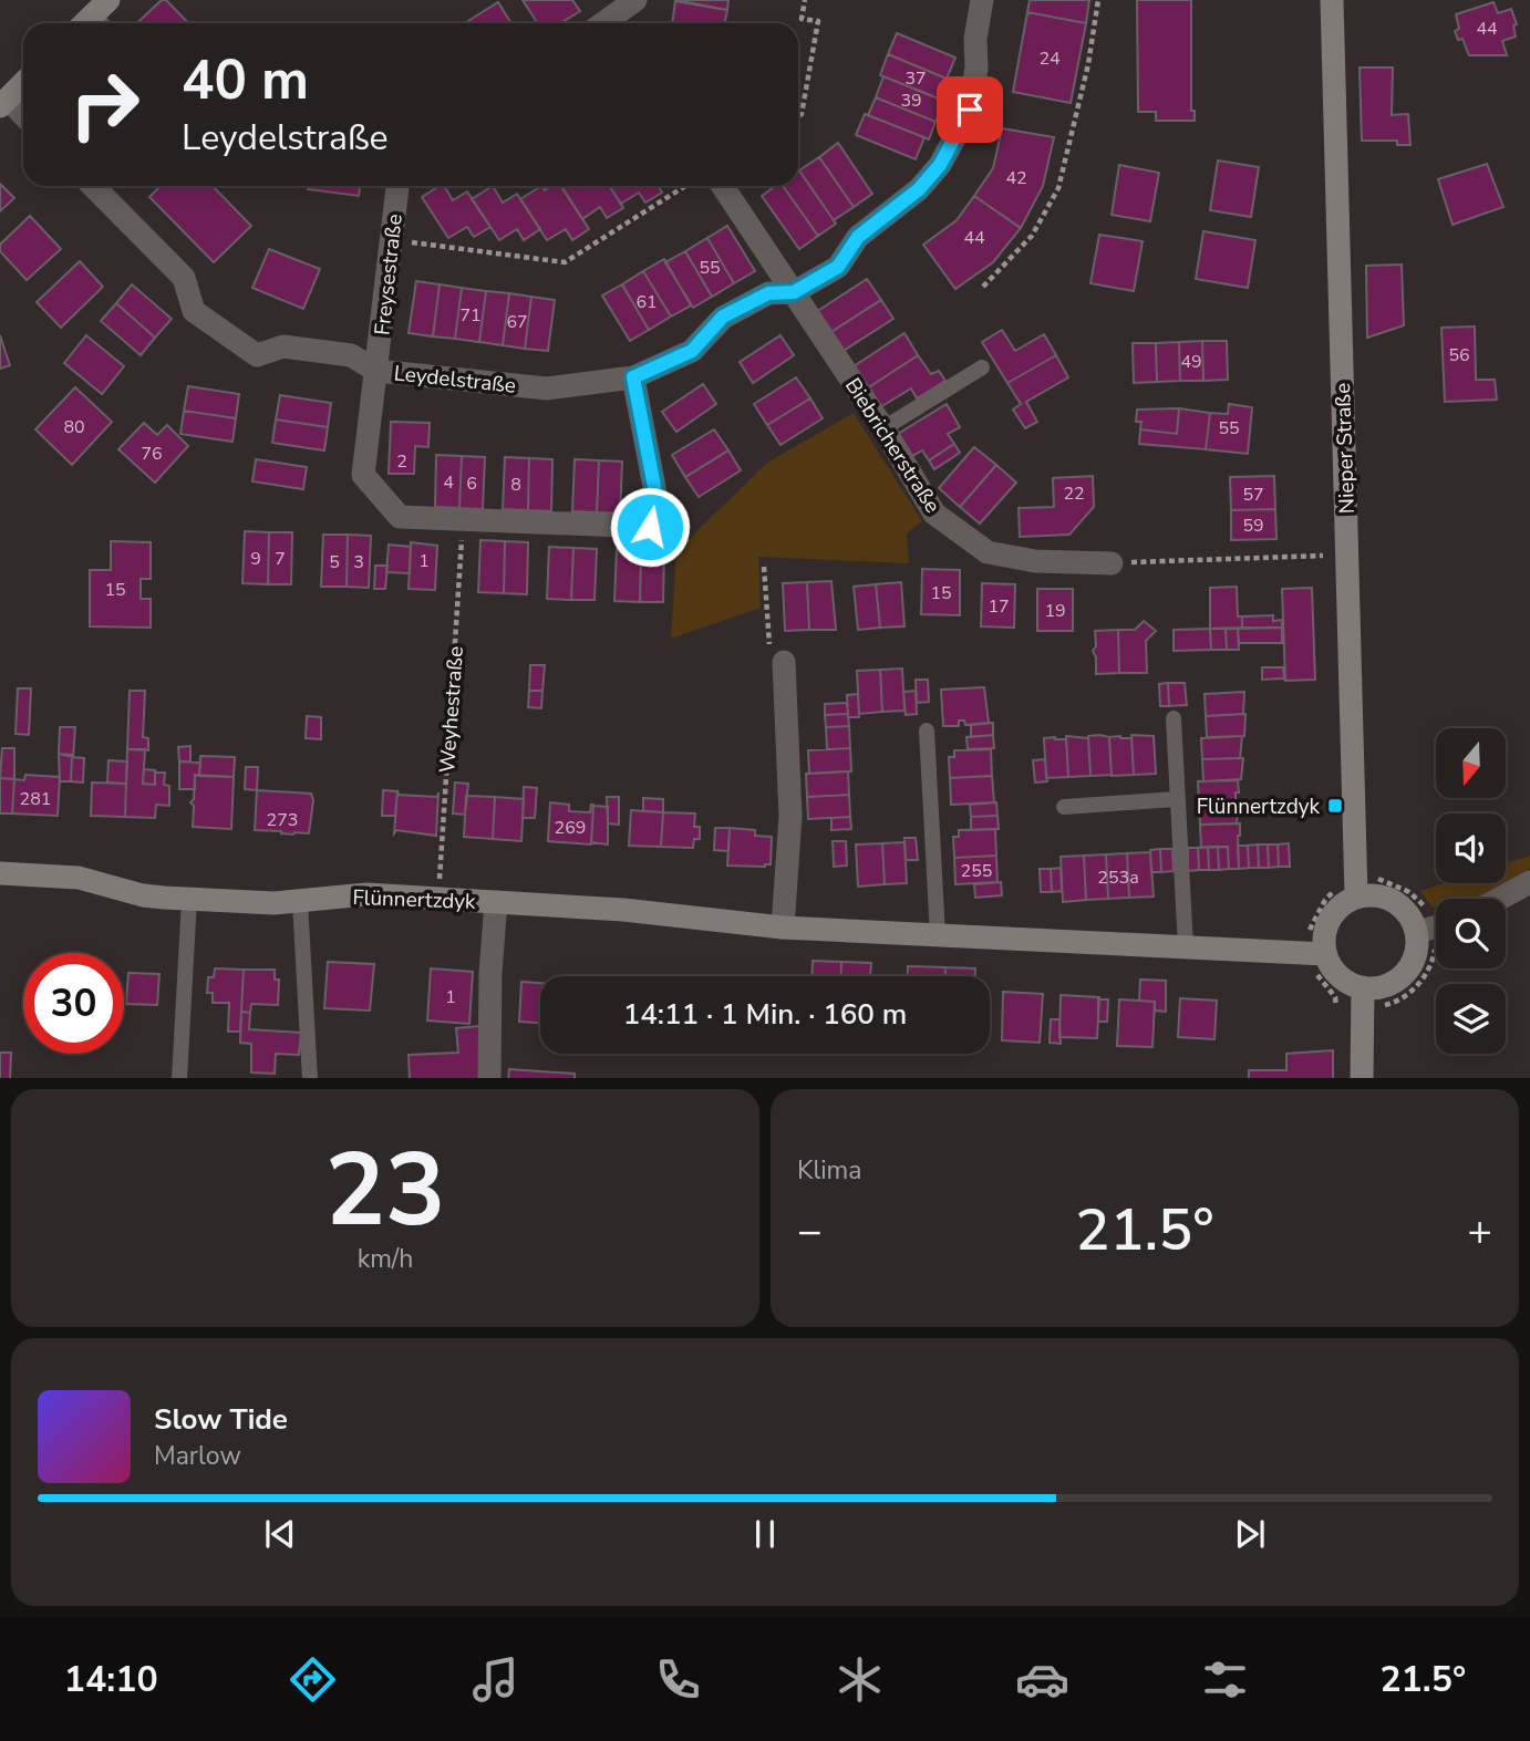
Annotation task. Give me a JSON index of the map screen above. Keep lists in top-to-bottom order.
{
  "streets": {
    "street": [
      "Freysestraße",
      "Leydelstraße",
      "Biebricherstraße",
      "Nieper Straße",
      "Flünnertzdyk"
    ],
    "path": ["Weyhestraße"]
  },
  "crossings": [
    ["Freysestraße", "Leydelstraße"],
    ["Leydelstraße", "Biebricherstraße"],
    ["Weyhestraße", "Flünnertzdyk"]
  ],
  "places": {
    "transit": ["Flünnertzdyk"]
  },
  "house_numbers": [
    "44",
    "24",
    "37",
    "39",
    "42",
    "44",
    "55",
    "61",
    "71",
    "67",
    "56",
    "49",
    "80",
    "55",
    "76",
    "2",
    "4",
    "6",
    "8",
    "22",
    "57",
    "59",
    "9",
    "7",
    "1",
    "5",
    "3",
    "15",
    "15",
    "17",
    "19",
    "281",
    "273",
    "269",
    "255",
    "253a",
    "1"
  ],
  "north": "bottom",
  "page": {
    "turn": ["40 m", "Leydelstraße"],
    "limit": "30",
    "trip": "14:11 · 1 Min. · 160 m",
    "tile": [
      ["23", "km/h"],
      "Klima"
    ],
    "heat": ["−", "21.5°", "+"],
    "song": ["Slow Tide", "Marlow"],
    "tabs": ["14:10", "21.5°"]
  }
}
